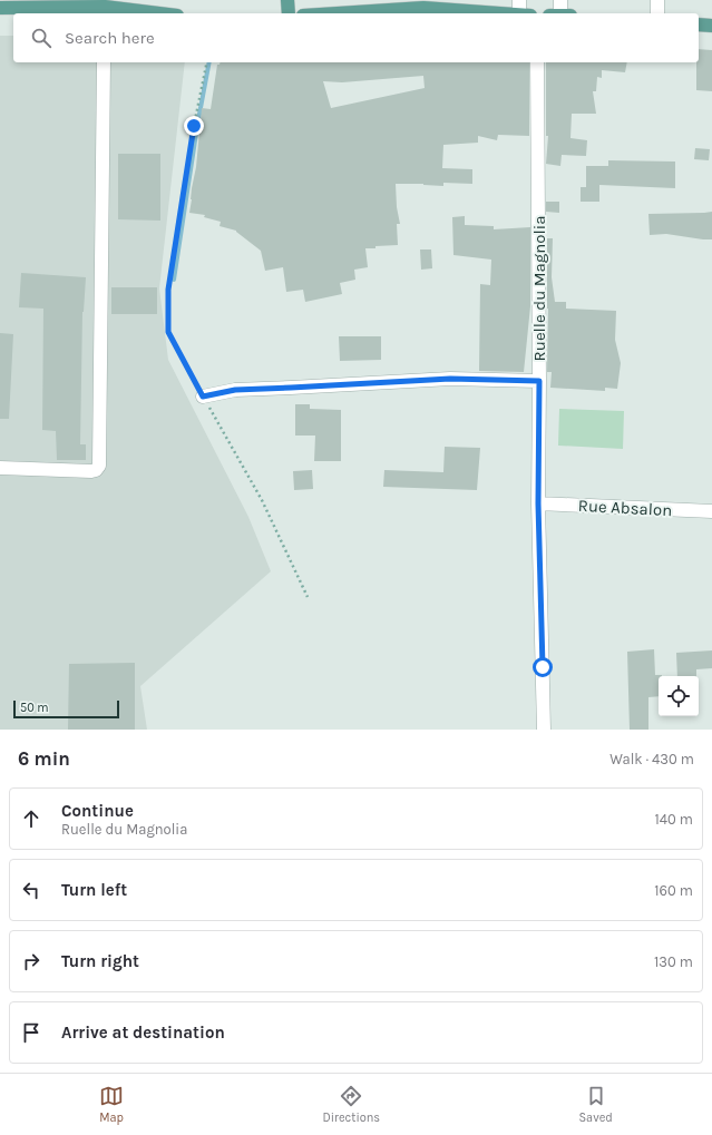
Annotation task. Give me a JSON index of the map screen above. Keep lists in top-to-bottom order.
{
  "streets": {
    "street": ["Ruelle du Magnolia", "Rue Absalon"]
  },
  "crossings": [
    ["Ruelle du Magnolia", "Rue Absalon"]
  ],
  "scale_bar": "50 m",
  "page": {
    "search": "Search here",
    "scale": "50 m",
    "heading": ["6 min", "Walk · 430 m"],
    "list": [
      ["Continue", "Ruelle du Magnolia", "140 m"],
      ["Turn left", "160 m"],
      ["Turn right", "130 m"],
      "Arrive at destination"
    ],
    "nav": ["Map", "Directions", "Saved"]
  }
}
